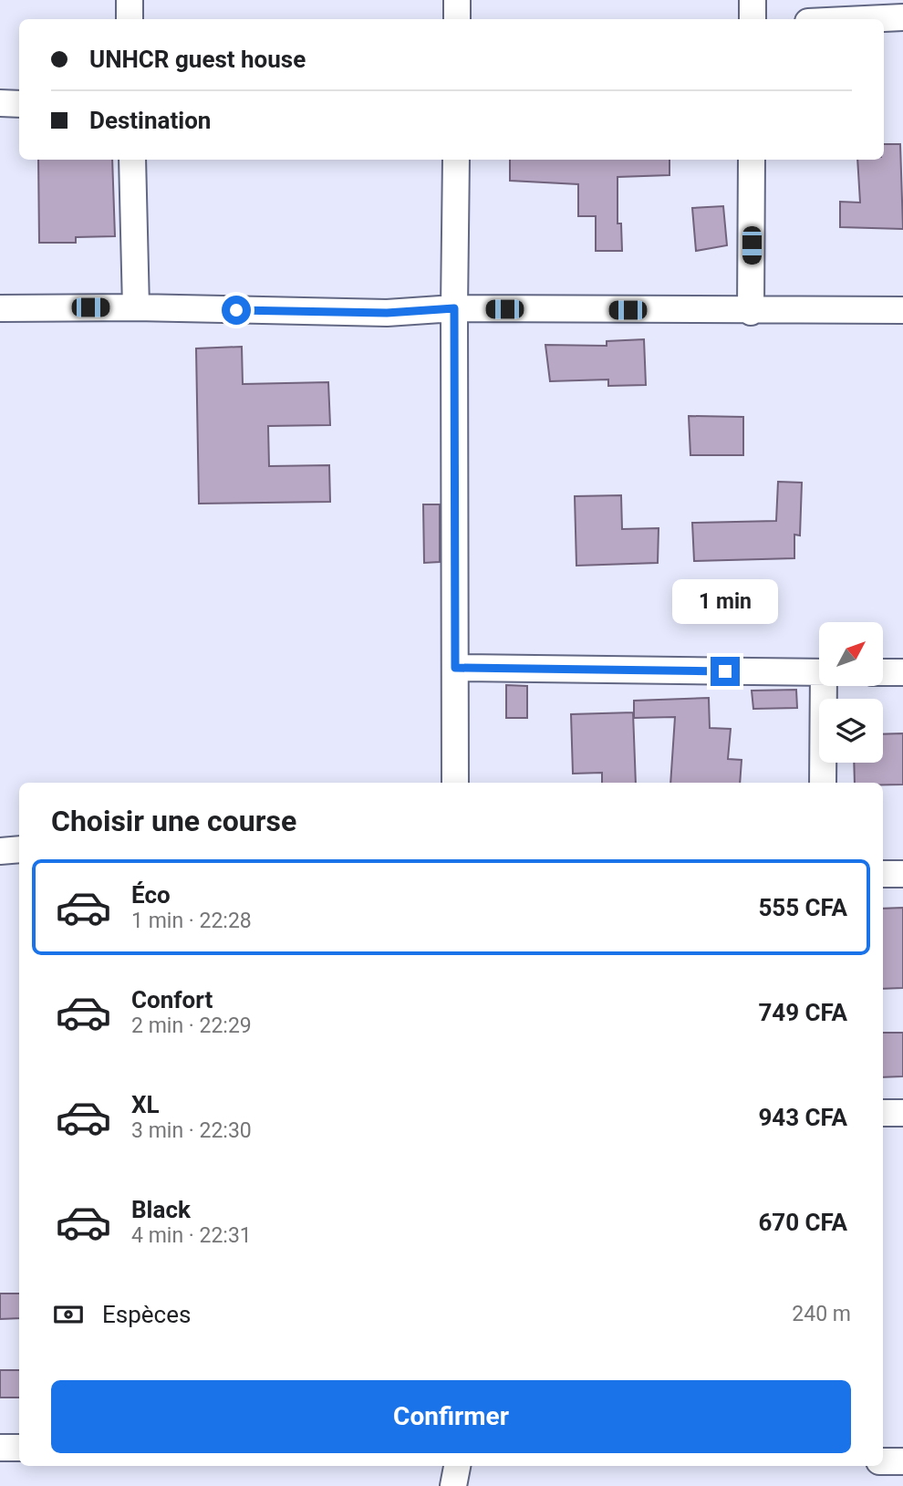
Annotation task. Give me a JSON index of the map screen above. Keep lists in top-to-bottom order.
{
  "north": "top right",
  "page": {
    "banner": ["UNHCR guest house", "Destination"],
    "bubble": "1 min",
    "heading": "Choisir une course",
    "list": [
      {
        "name": "Éco",
        "note": "1 min · 22:28",
        "value": "555 CFA"
      },
      {
        "name": "Confort",
        "note": "2 min · 22:29",
        "value": "749 CFA"
      },
      {
        "name": "XL",
        "note": "3 min · 22:30",
        "value": "943 CFA"
      },
      {
        "name": "Black",
        "note": "4 min · 22:31",
        "value": "670 CFA"
      }
    ],
    "pay": ["Espèces", "240 m"],
    "buttons": "Confirmer"
  }
}
